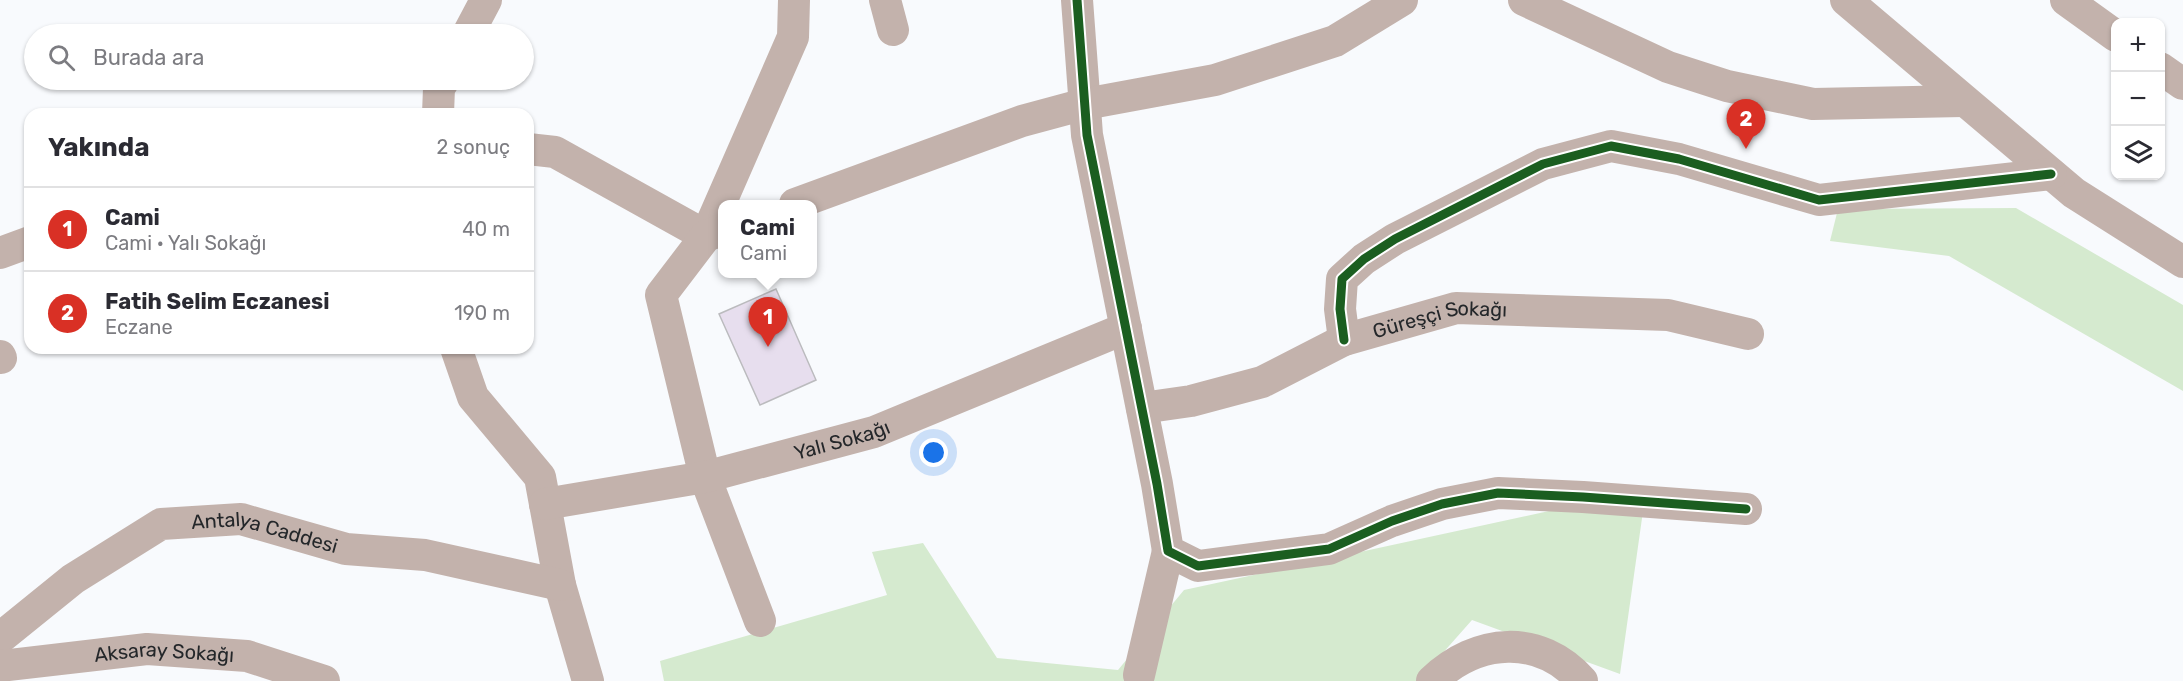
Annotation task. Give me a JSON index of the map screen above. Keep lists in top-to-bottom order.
{
  "streets": {
    "street": [
      "Güreşçi Sokağı",
      "Yalı Sokağı",
      "Antalya Caddesi",
      "Aksaray Sokağı"
    ]
  },
  "page": {
    "map_buttons": ["+", "−"],
    "search": "Burada ara",
    "pins": ["2", "1"],
    "heading": ["Yakında", "2 sonuç"],
    "list": [
      {
        "mark": "1",
        "name": "Cami",
        "note": "Cami · Yalı Sokağı",
        "value": "40 m"
      },
      {
        "mark": "2",
        "name": "Fatih Selim Eczanesi",
        "note": "Eczane",
        "value": "190 m"
      }
    ],
    "popup": ["Cami", "Cami"]
  }
}
